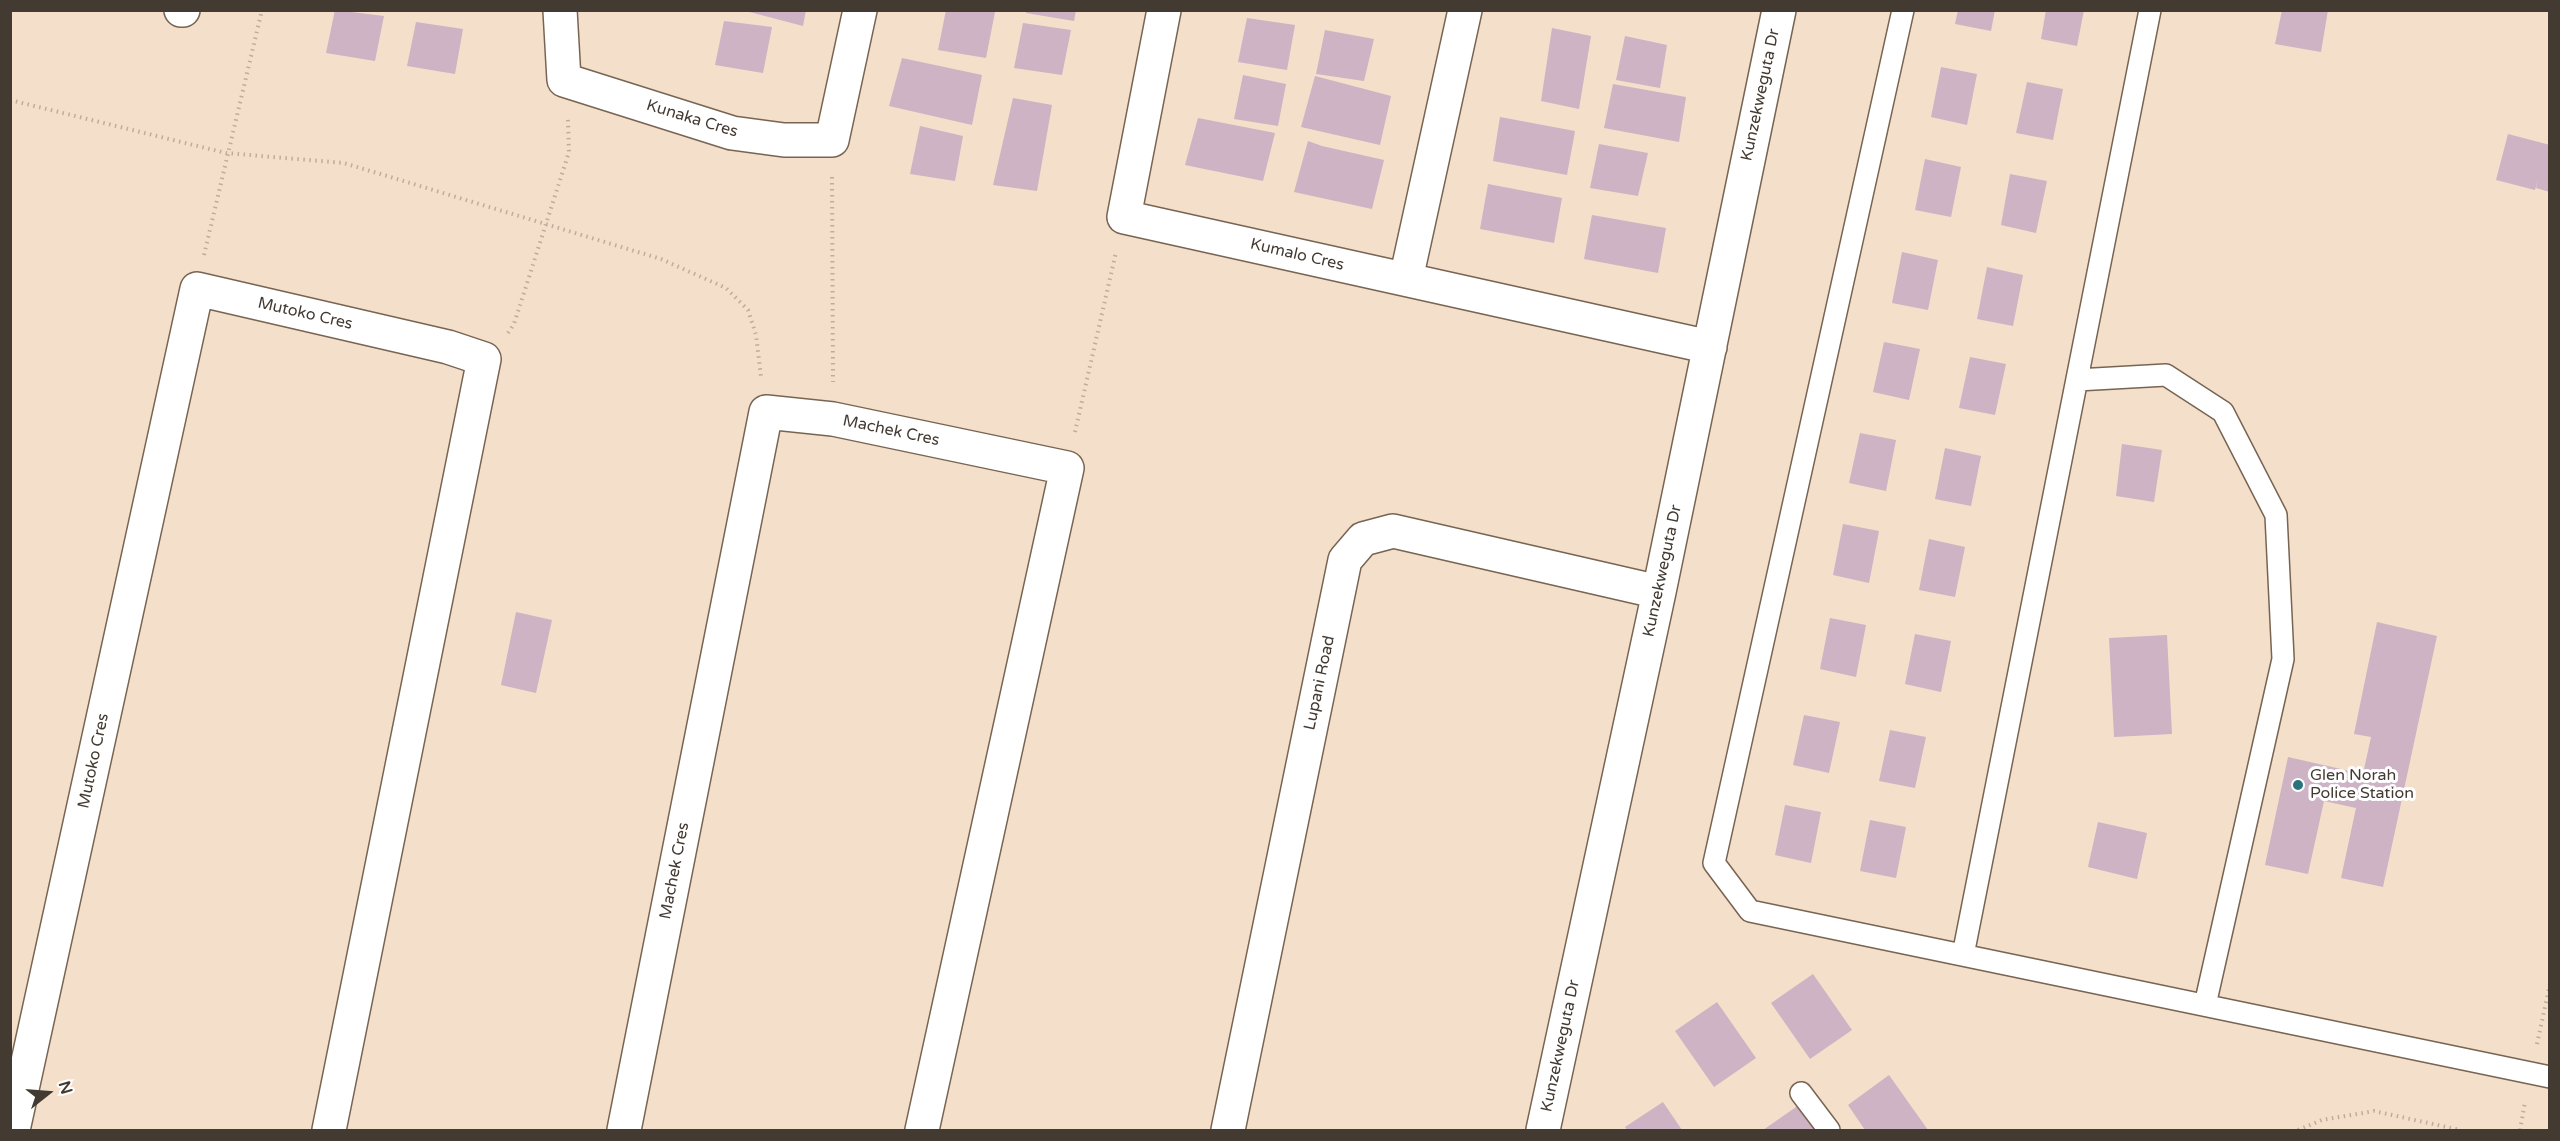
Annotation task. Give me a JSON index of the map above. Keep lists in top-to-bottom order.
{
  "streets": {
    "street": [
      "Kunzekweguta Dr",
      "Kunaka Cres",
      "Kumalo Cres",
      "Mutoko Cres",
      "Machek Cres",
      "Lupani Road"
    ]
  },
  "crossings": [
    ["Kunzekweguta Dr", "Kumalo Cres"],
    ["Kunzekweguta Dr", "Lupani Road"]
  ],
  "places": ["Glen Norah Police Station"],
  "north": "right"
}
